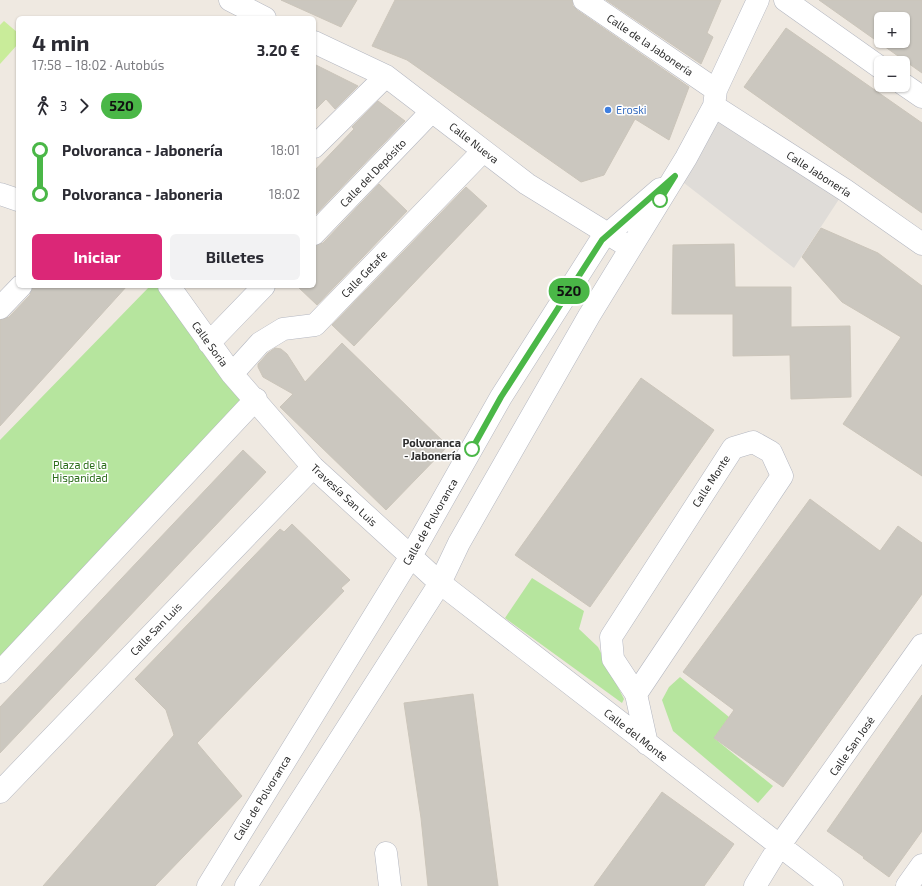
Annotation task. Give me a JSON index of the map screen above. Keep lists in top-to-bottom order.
{
  "streets": {
    "street": [
      "Calle de la Jabonería",
      "Calle Nueva",
      "Calle del Depósito",
      "Calle Jabonería",
      "Calle Getafe",
      "Calle Soria",
      "Calle Monte",
      "Travesía San Luis",
      "Calle de Polvoranca",
      "Calle San Luis",
      "Calle del Monte",
      "Calle San José"
    ]
  },
  "crossings": [
    ["Calle de la Jabonería", "Calle Jabonería"],
    ["Calle de la Jabonería", "Calle de Polvoranca"],
    ["Calle Nueva", "Calle del Depósito"],
    ["Calle Nueva", "Calle Getafe"],
    ["Calle Nueva", "Calle de Polvoranca"],
    ["Calle Jabonería", "Calle de Polvoranca"],
    ["Calle Getafe", "Calle Soria"],
    ["Calle Soria", "Travesía San Luis"],
    ["Calle Monte", "Calle del Monte"],
    ["Travesía San Luis", "Calle de Polvoranca"],
    ["Travesía San Luis", "Calle San Luis"],
    ["Travesía San Luis", "Calle del Monte"],
    ["Calle de Polvoranca", "Calle del Monte"],
    ["Calle del Monte", "Calle San José"]
  ],
  "parks": ["Plaza de la Hispanidad"],
  "places": ["Eroski", "Polvoranca - Jabonería"],
  "lines": ["bus line 520"],
  "page": {
    "on_map": "520",
    "map_buttons": ["+", "−"],
    "heading": ["4 min", "17:58 – 18:02 · Autobús", "3.20 €"],
    "legs": ["3", "520"],
    "list": [
      {
        "name": "Polvoranca - Jabonería",
        "value": "18:01"
      },
      {
        "name": "Polvoranca - Jaboneria",
        "value": "18:02"
      }
    ],
    "buttons": ["Iniciar", "Billetes"]
  }
}
